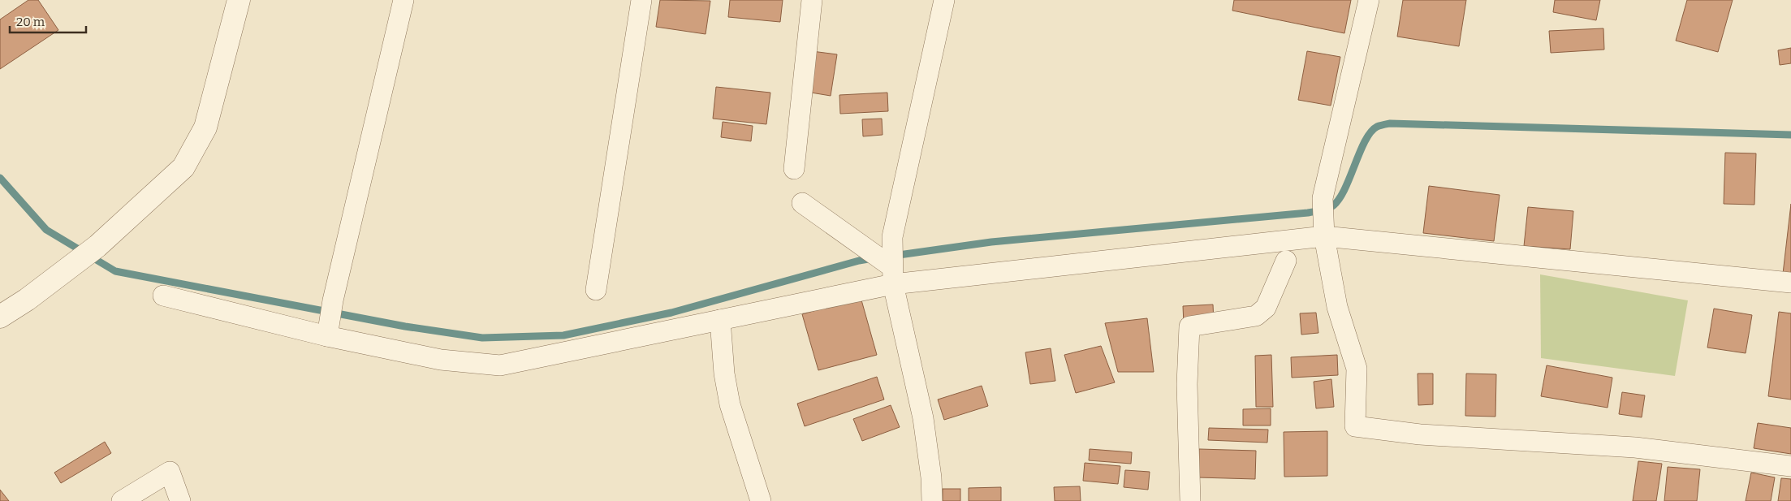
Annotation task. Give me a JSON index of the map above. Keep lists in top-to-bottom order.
{
  "scale_bar": "20 m"
}
